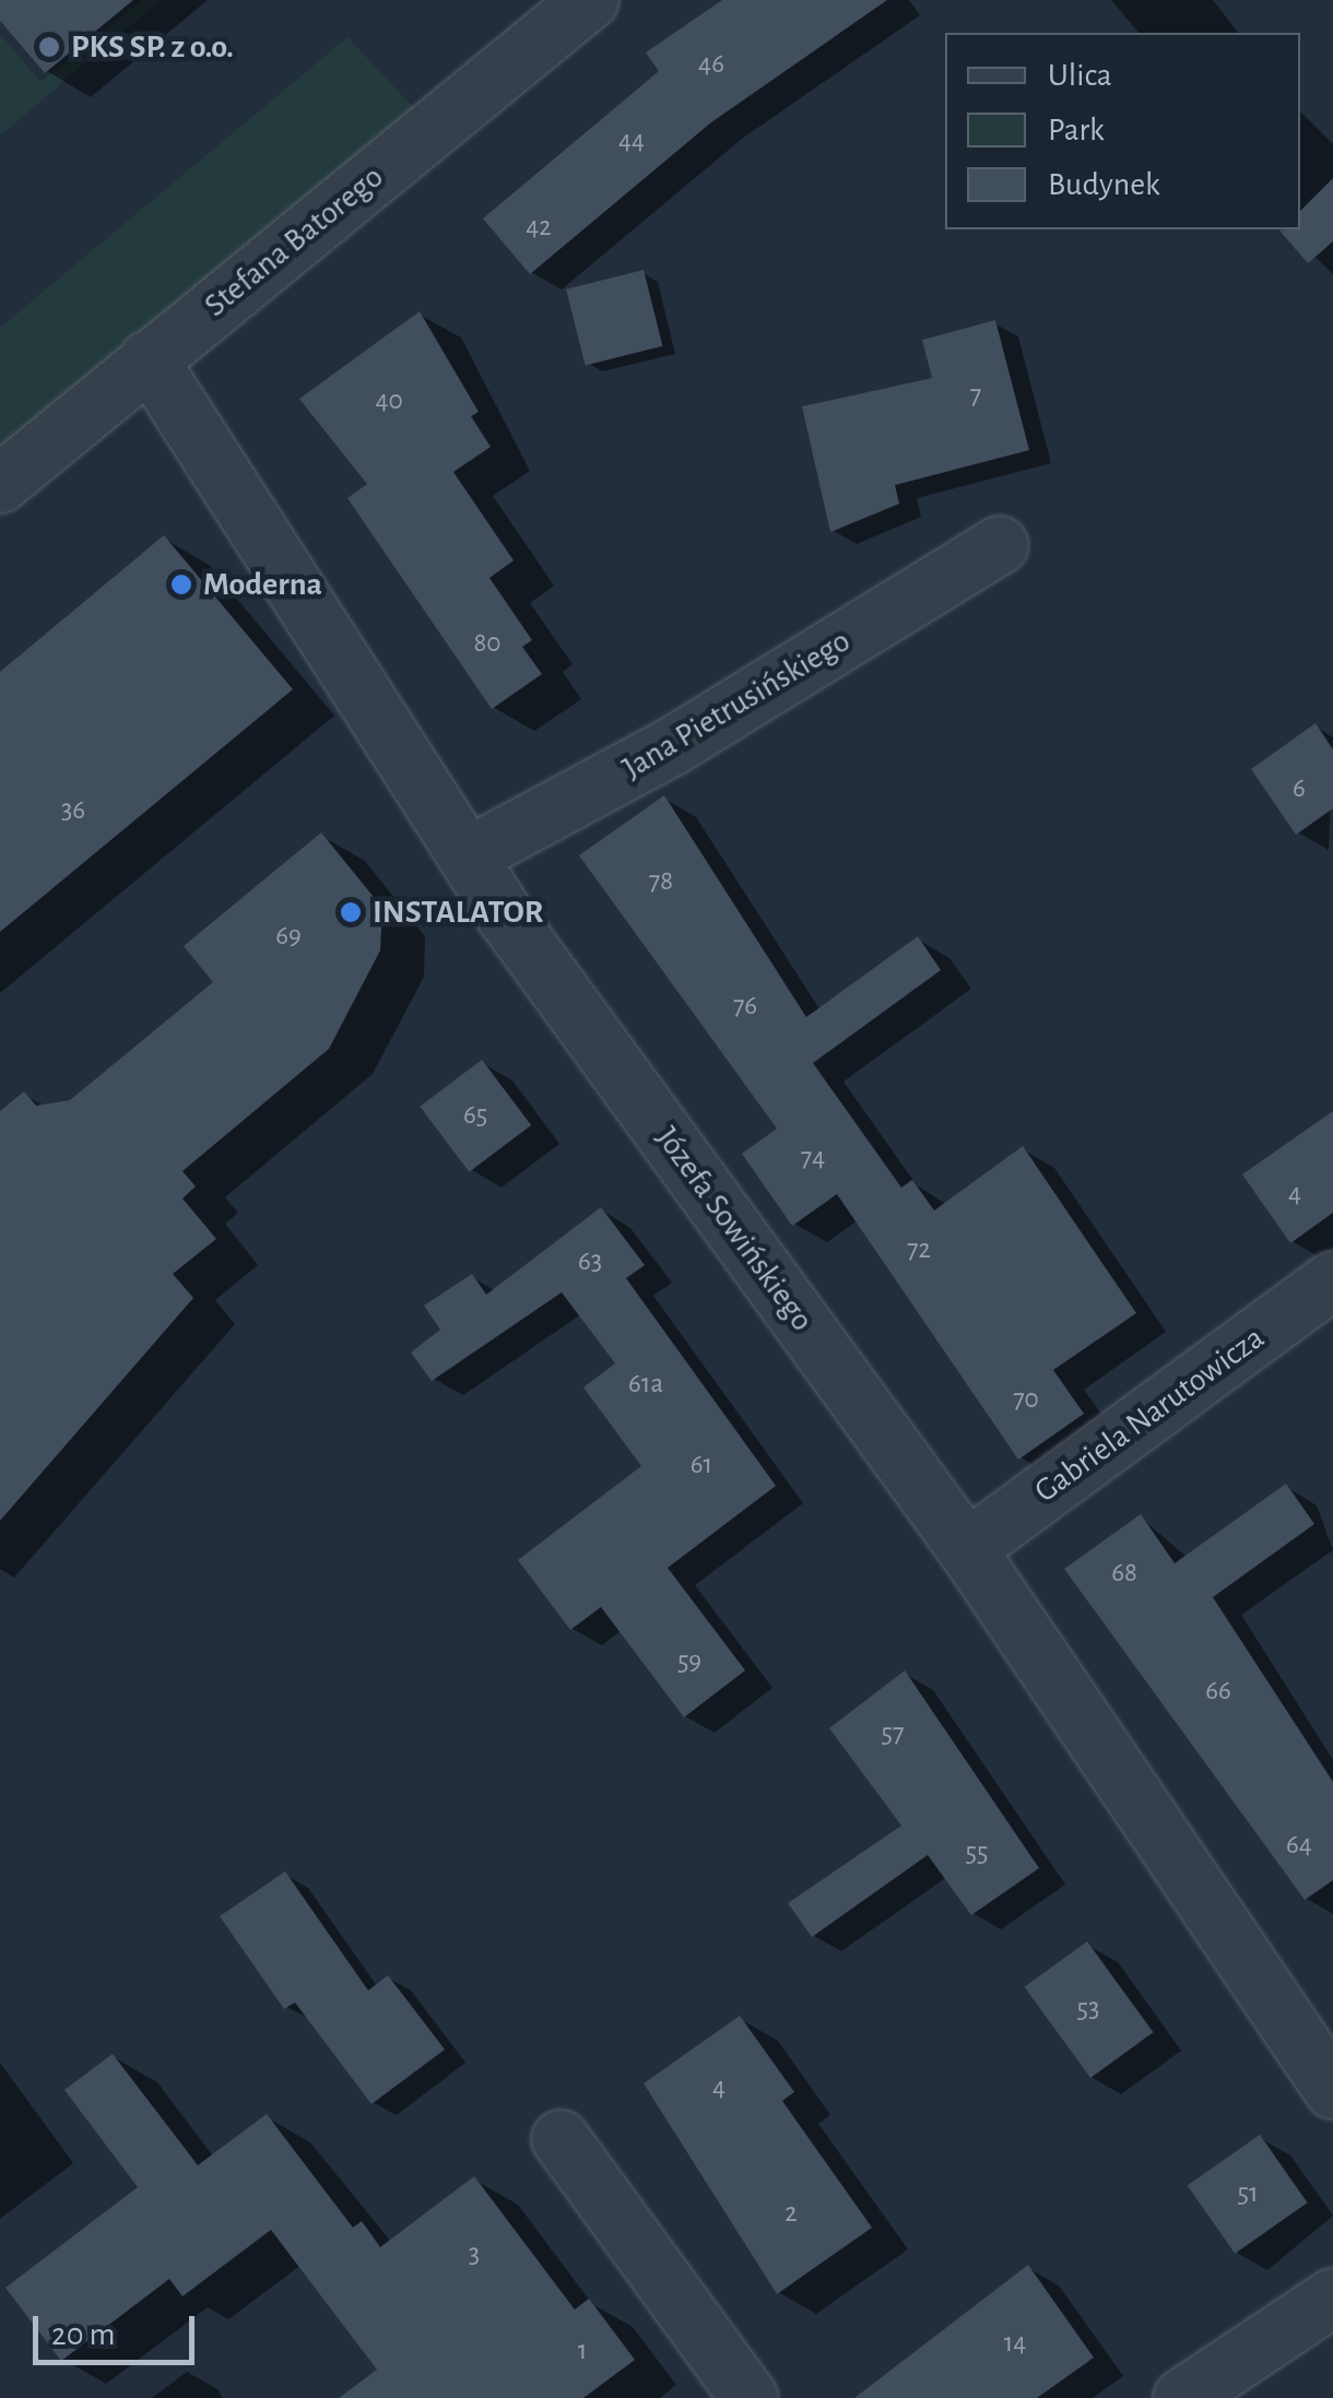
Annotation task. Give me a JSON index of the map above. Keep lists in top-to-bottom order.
{
  "streets": {
    "street": [
      "Stefana Batorego",
      "Jana Pietrusińskiego",
      "Józefa Sowińskiego",
      "Gabriela Narutowicza"
    ]
  },
  "crossings": [
    ["Stefana Batorego", "Józefa Sowińskiego"],
    ["Jana Pietrusińskiego", "Józefa Sowińskiego"],
    ["Józefa Sowińskiego", "Gabriela Narutowicza"]
  ],
  "places": ["PKS SP. z o.o.", "Moderna", "INSTALATOR"],
  "house_numbers": [
    "46",
    "44",
    "42",
    "7",
    "40",
    "80",
    "6",
    "36",
    "78",
    "69",
    "76",
    "65",
    "74",
    "4",
    "72",
    "63",
    "61a",
    "70",
    "61",
    "68",
    "59",
    "66",
    "57",
    "64",
    "55",
    "53",
    "4",
    "51",
    "2",
    "3",
    "14",
    "1"
  ],
  "legend": ["Ulica", "Park", "Budynek"],
  "scale_bar": "20 m"
}
